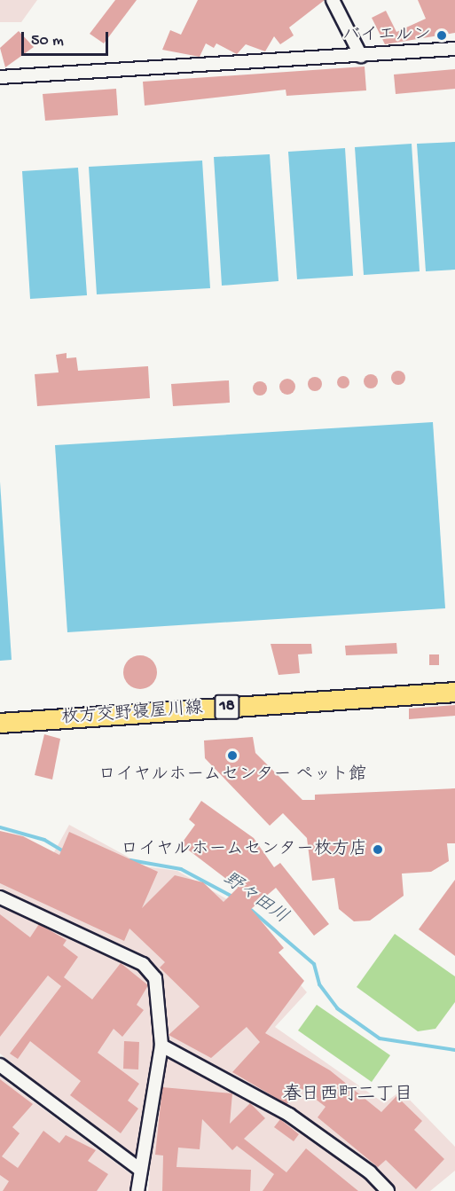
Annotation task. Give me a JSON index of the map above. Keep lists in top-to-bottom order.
{
  "streets": {
    "main road": ["18", "枚方交野寝屋川線"]
  },
  "districts": ["春日西町二丁目"],
  "water": ["野々田川"],
  "places": ["バイエルン", "ロイヤルホームセンター ペット館", "ロイヤルホームセンター枚方店"],
  "scale_bar": "50 m"
}
